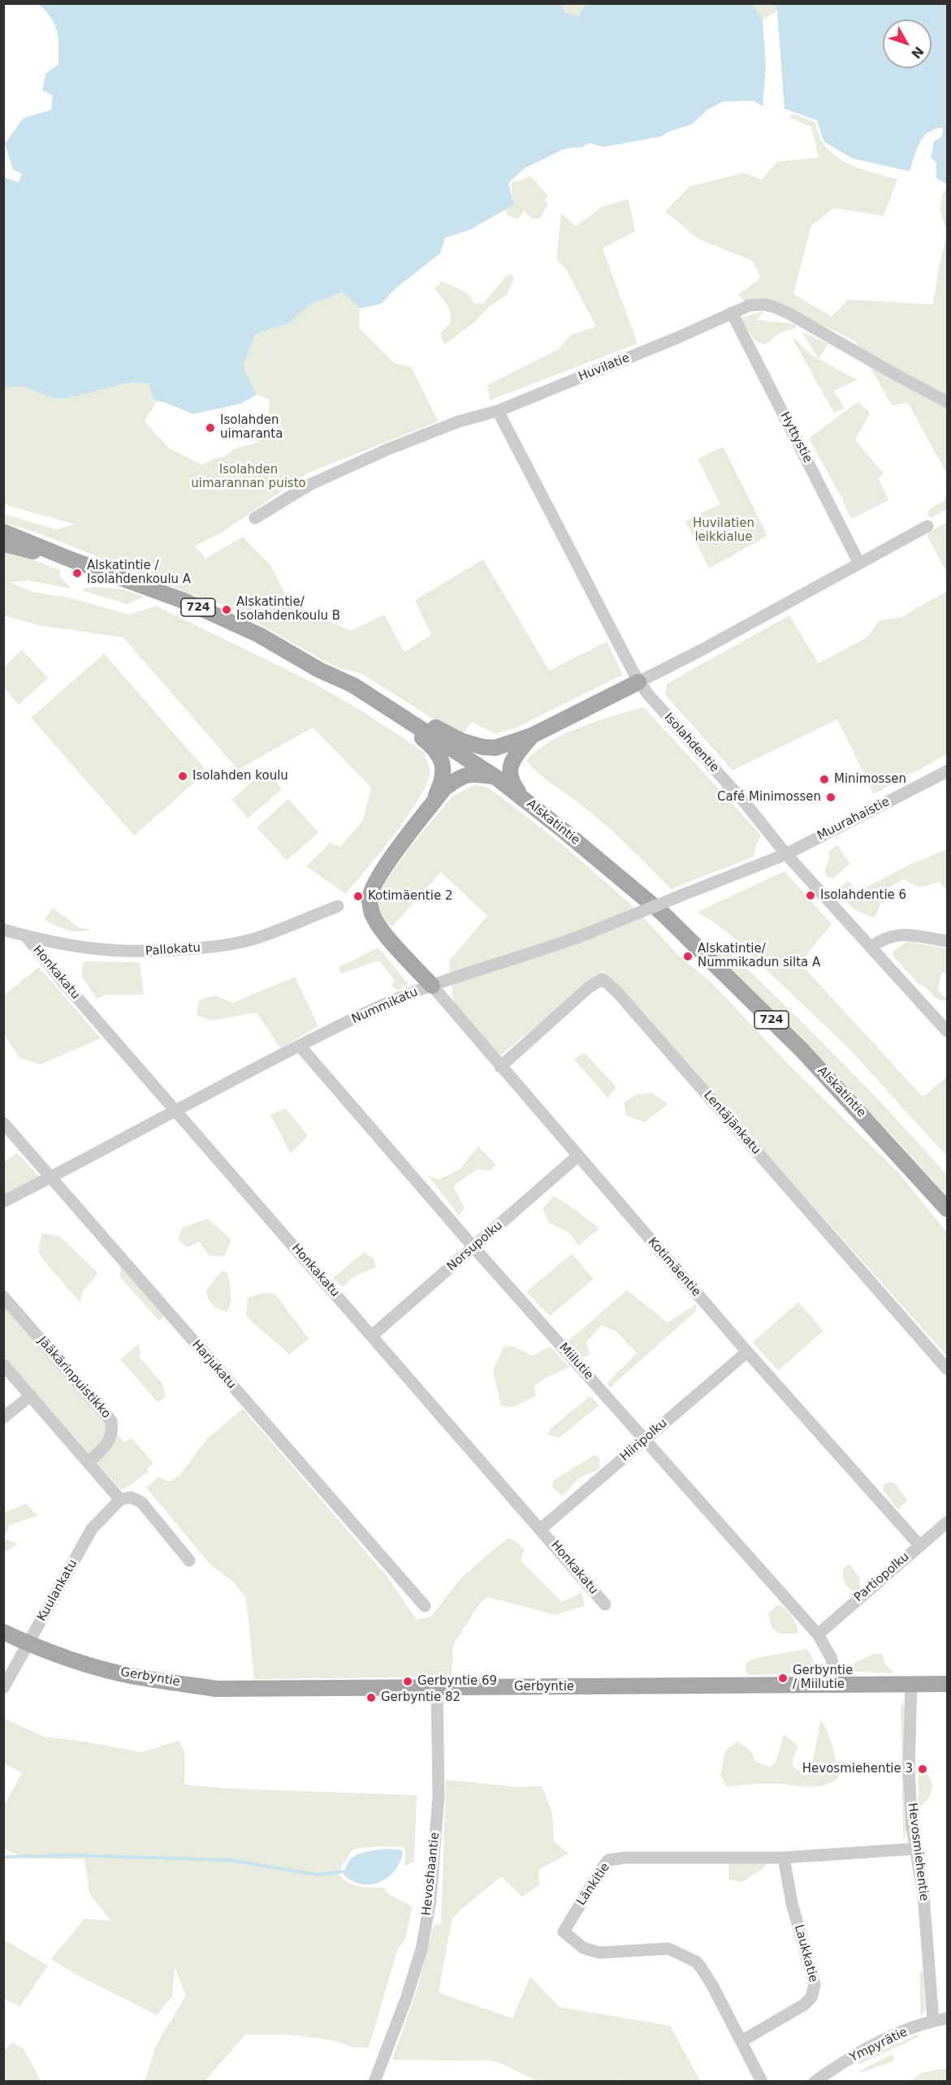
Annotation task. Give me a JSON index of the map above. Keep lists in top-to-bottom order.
{
  "streets": {
    "main road": ["724", "Alskatintie", "Gerbyntie"],
    "street": [
      "Huvilatie",
      "Hyttystie",
      "Isolahdentie",
      "Muurahaistie",
      "Pallokatu",
      "Honkakatu",
      "Nummikatu",
      "Lentäjänkatu",
      "Norsupolku",
      "Kotimäentie",
      "Miilutie",
      "Harjukatu",
      "Jääkärinpuistikko",
      "Hiiripolku",
      "Partiopolku",
      "Kuulankatu",
      "Hevosmiehentie",
      "Hevoshaantie",
      "Länkitie",
      "Laukkatie",
      "Ympyrätie"
    ]
  },
  "crossings": [
    ["Huvilatie", "Hyttystie"],
    ["Huvilatie", "Isolahdentie"],
    ["Isolahdentie", "Muurahaistie"],
    ["Isolahdentie", "Nummikatu"],
    ["Muurahaistie", "Nummikatu"],
    ["Pallokatu", "Honkakatu"],
    ["Honkakatu", "Nummikatu"],
    ["Honkakatu", "Norsupolku"],
    ["Honkakatu", "Hiiripolku"],
    ["Nummikatu", "Kotimäentie"],
    ["Nummikatu", "Miilutie"],
    ["Nummikatu", "Harjukatu"],
    ["Lentäjänkatu", "Kotimäentie"],
    ["Norsupolku", "Kotimäentie"],
    ["Norsupolku", "Miilutie"],
    ["Kotimäentie", "Hiiripolku"],
    ["Kotimäentie", "Partiopolku"],
    ["Miilutie", "Hiiripolku"],
    ["Miilutie", "Partiopolku"],
    ["Miilutie", "Gerbyntie"],
    ["Kuulankatu", "Gerbyntie"],
    ["Gerbyntie", "Hevosmiehentie"],
    ["Gerbyntie", "Hevoshaantie"],
    ["Hevosmiehentie", "Länkitie"],
    ["Hevosmiehentie", "Ympyrätie"],
    ["Länkitie", "Laukkatie"]
  ],
  "parks": ["Isolahden uimarannan puisto", "Huvilatien leikkialue"],
  "places": [
    "Isolahden uimaranta",
    "Alskatintie / Isolahdenkoulu A",
    "Alskatintie/ Isolahdenkoulu B",
    "Isolahden koulu",
    "Minimossen",
    "Café Minimossen",
    "Isolahdentie 6",
    "Kotimäentie 2",
    "Alskatintie/ Nummikadun silta A",
    "Gerbyntie / Miilutie",
    "Gerbyntie 69",
    "Gerbyntie 82",
    "Hevosmiehentie 3"
  ],
  "north": "bottom right"
}
